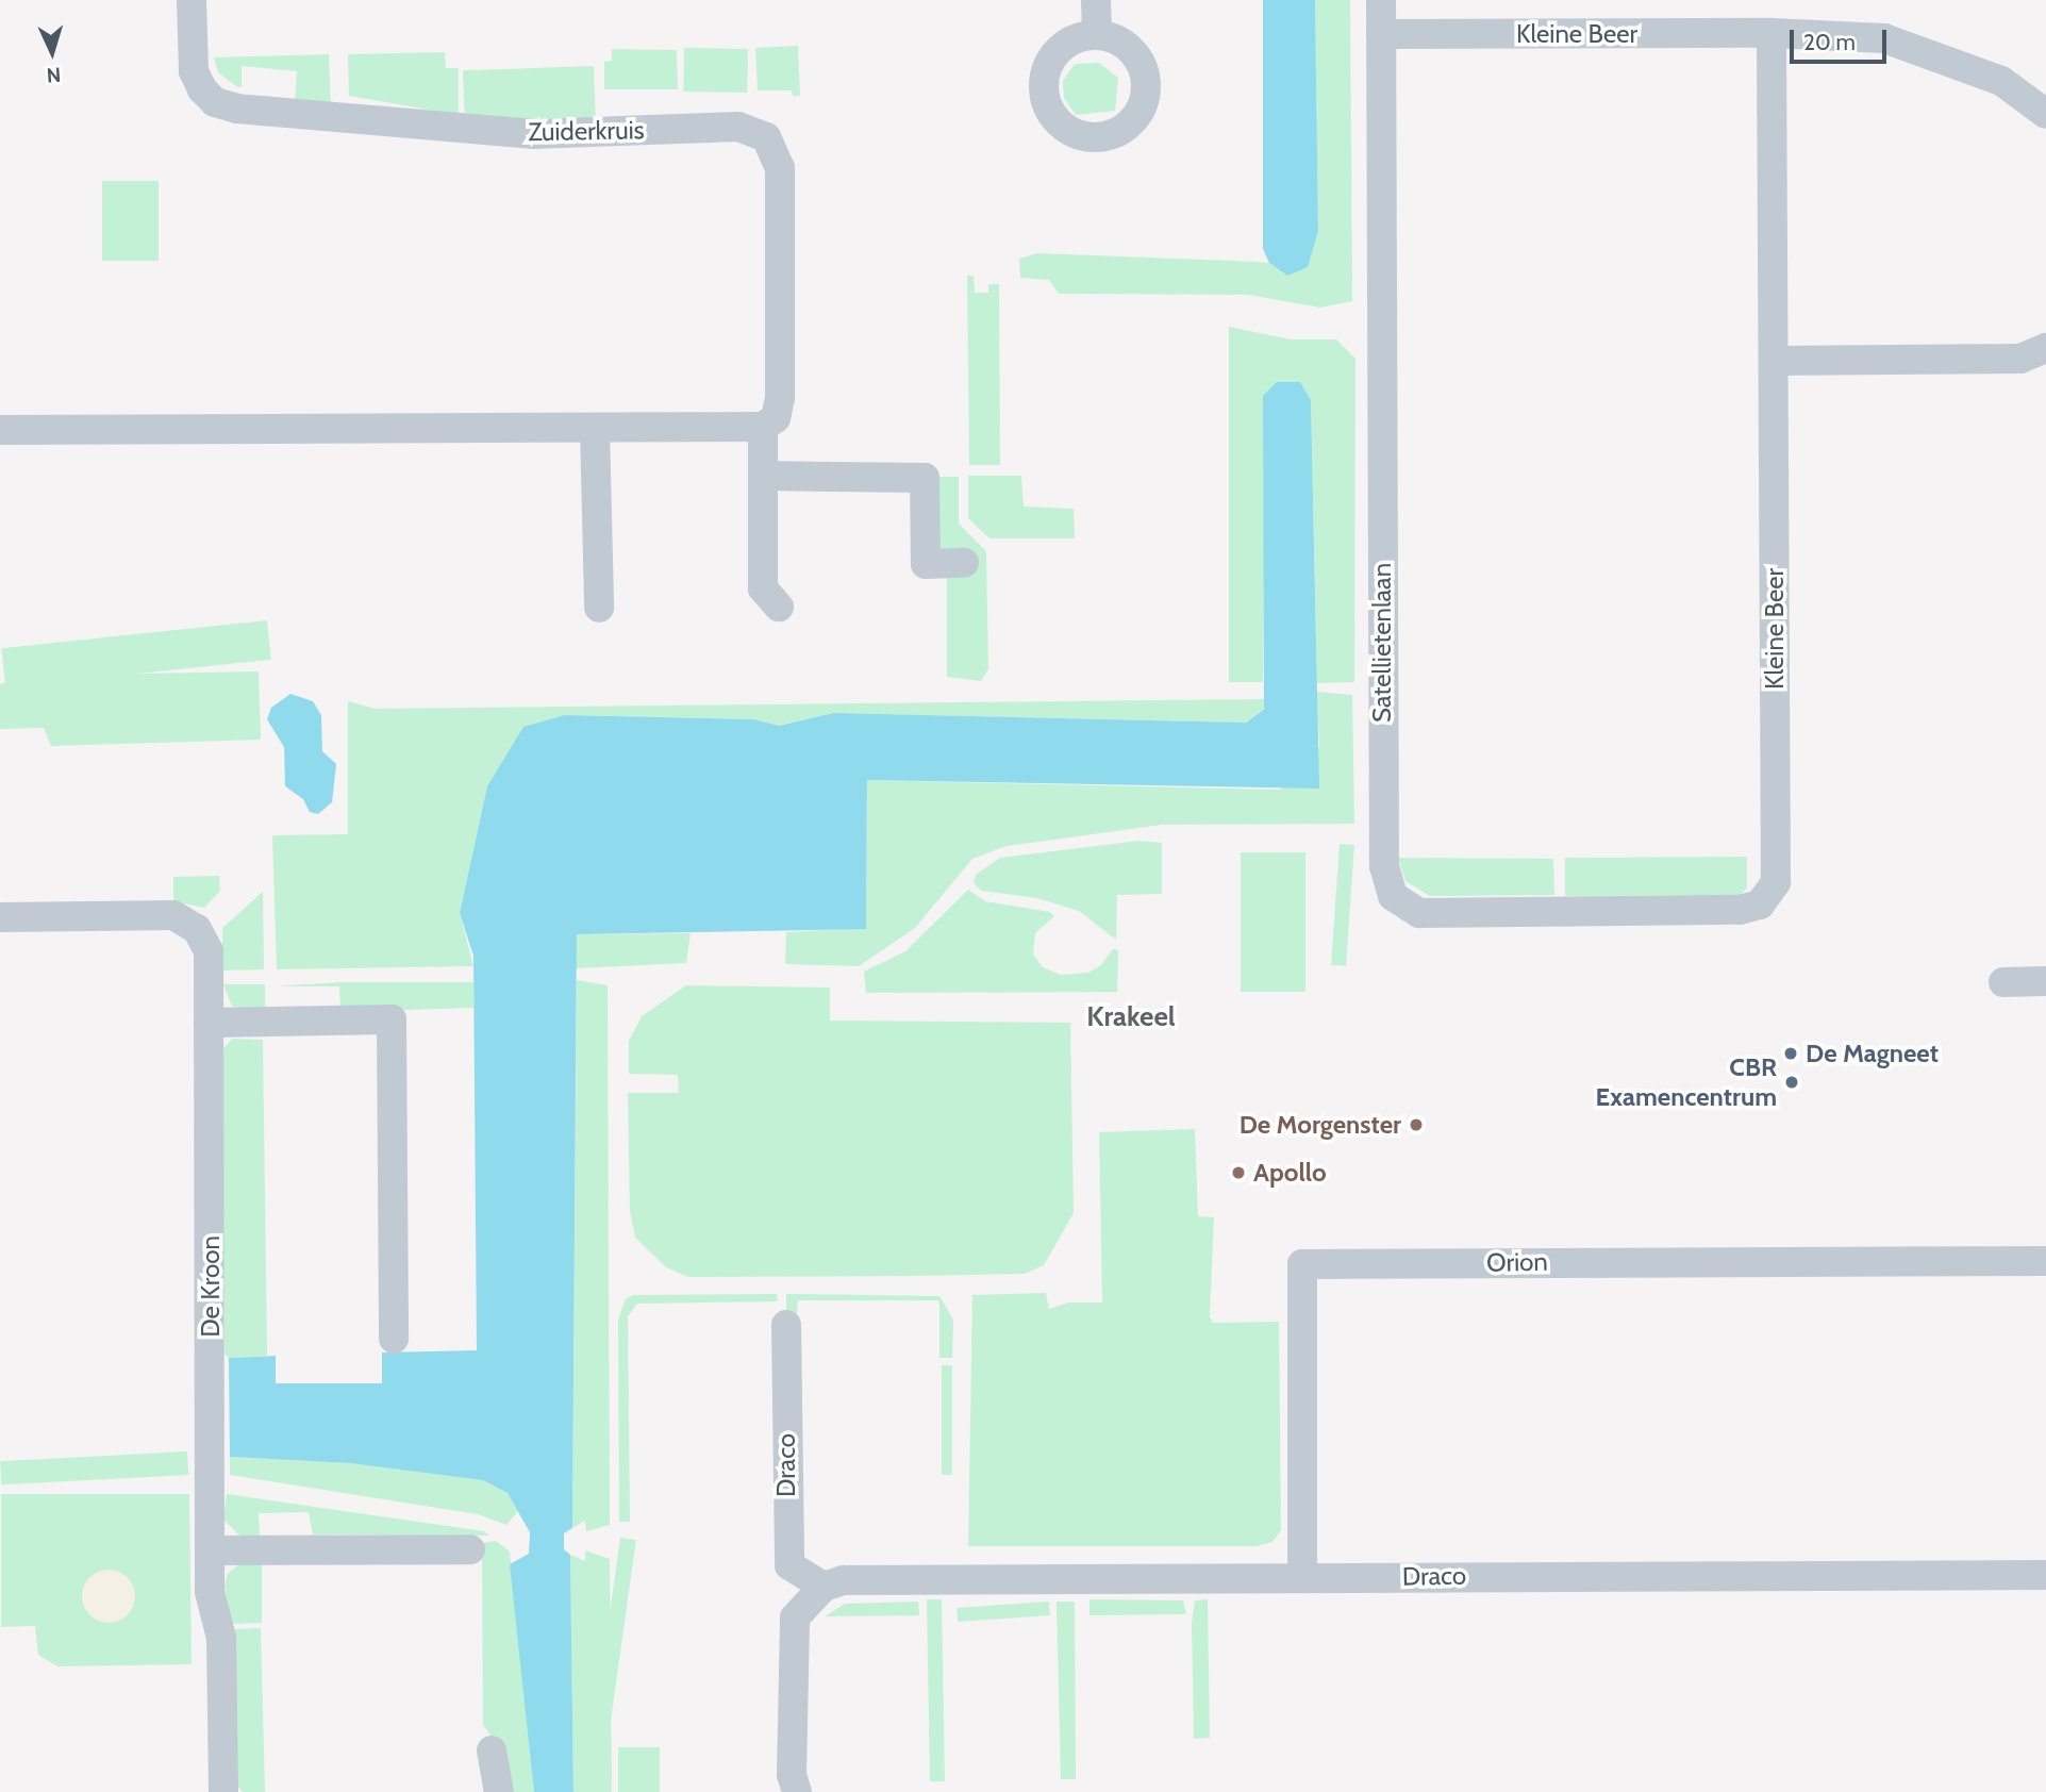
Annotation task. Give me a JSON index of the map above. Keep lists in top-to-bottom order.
{
  "streets": {
    "street": [
      "Kleine Beer",
      "Zuiderkruis",
      "Satellietenlaan",
      "Orion",
      "De Kroon",
      "Draco"
    ]
  },
  "crossings": [
    ["Kleine Beer", "Satellietenlaan"],
    ["Orion", "Draco"]
  ],
  "districts": ["Krakeel"],
  "places": [
    "De Magneet",
    "CBR Examencentrum",
    "De Morgenster",
    "Apollo"
  ],
  "scale_bar": "20 m",
  "north": "bottom"
}
